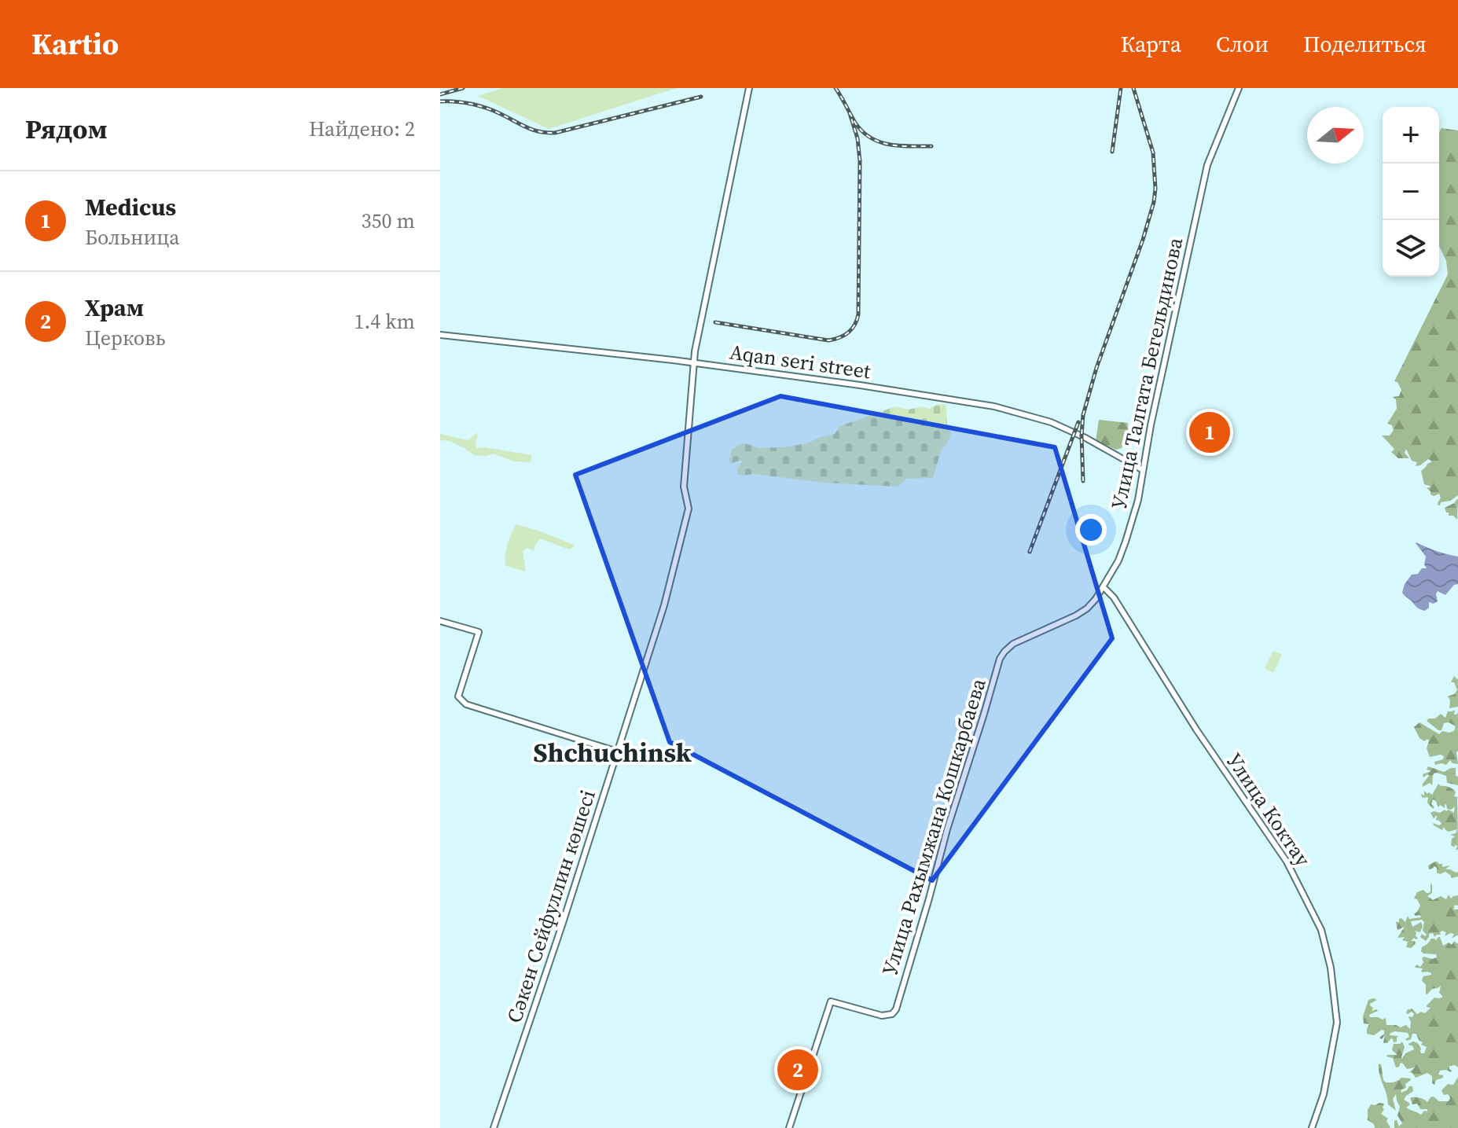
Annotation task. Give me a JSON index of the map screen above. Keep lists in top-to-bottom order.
{
  "streets": {
    "street": [
      "Aqan seri street",
      "Улица Талгата Бегельдинова",
      "Улица Коктау",
      "Улица Рахымжана Кошкарбаева",
      "Сәкен Сейфуллин көшесі"
    ]
  },
  "crossings": [
    ["Aqan seri street", "Улица Талгата Бегельдинова"],
    ["Aqan seri street", "Сәкен Сейфуллин көшесі"],
    ["Улица Талгата Бегельдинова", "Улица Коктау"],
    ["Улица Талгата Бегельдинова", "Улица Рахымжана Кошкарбаева"]
  ],
  "districts": ["Shchuchinsk"],
  "north": "right",
  "page": {
    "header": "Kartio",
    "nav": ["Карта", "Слои", "Поделиться"],
    "heading": ["Рядом", "Найдено: 2"],
    "map_buttons": ["+", "−"],
    "list": [
      {
        "mark": "1",
        "name": "Medicus",
        "note": "Больница",
        "value": "350 m"
      },
      {
        "mark": "2",
        "name": "Храм",
        "note": "Церковь",
        "value": "1.4 km"
      }
    ],
    "pins": ["1", "2"]
  }
}
